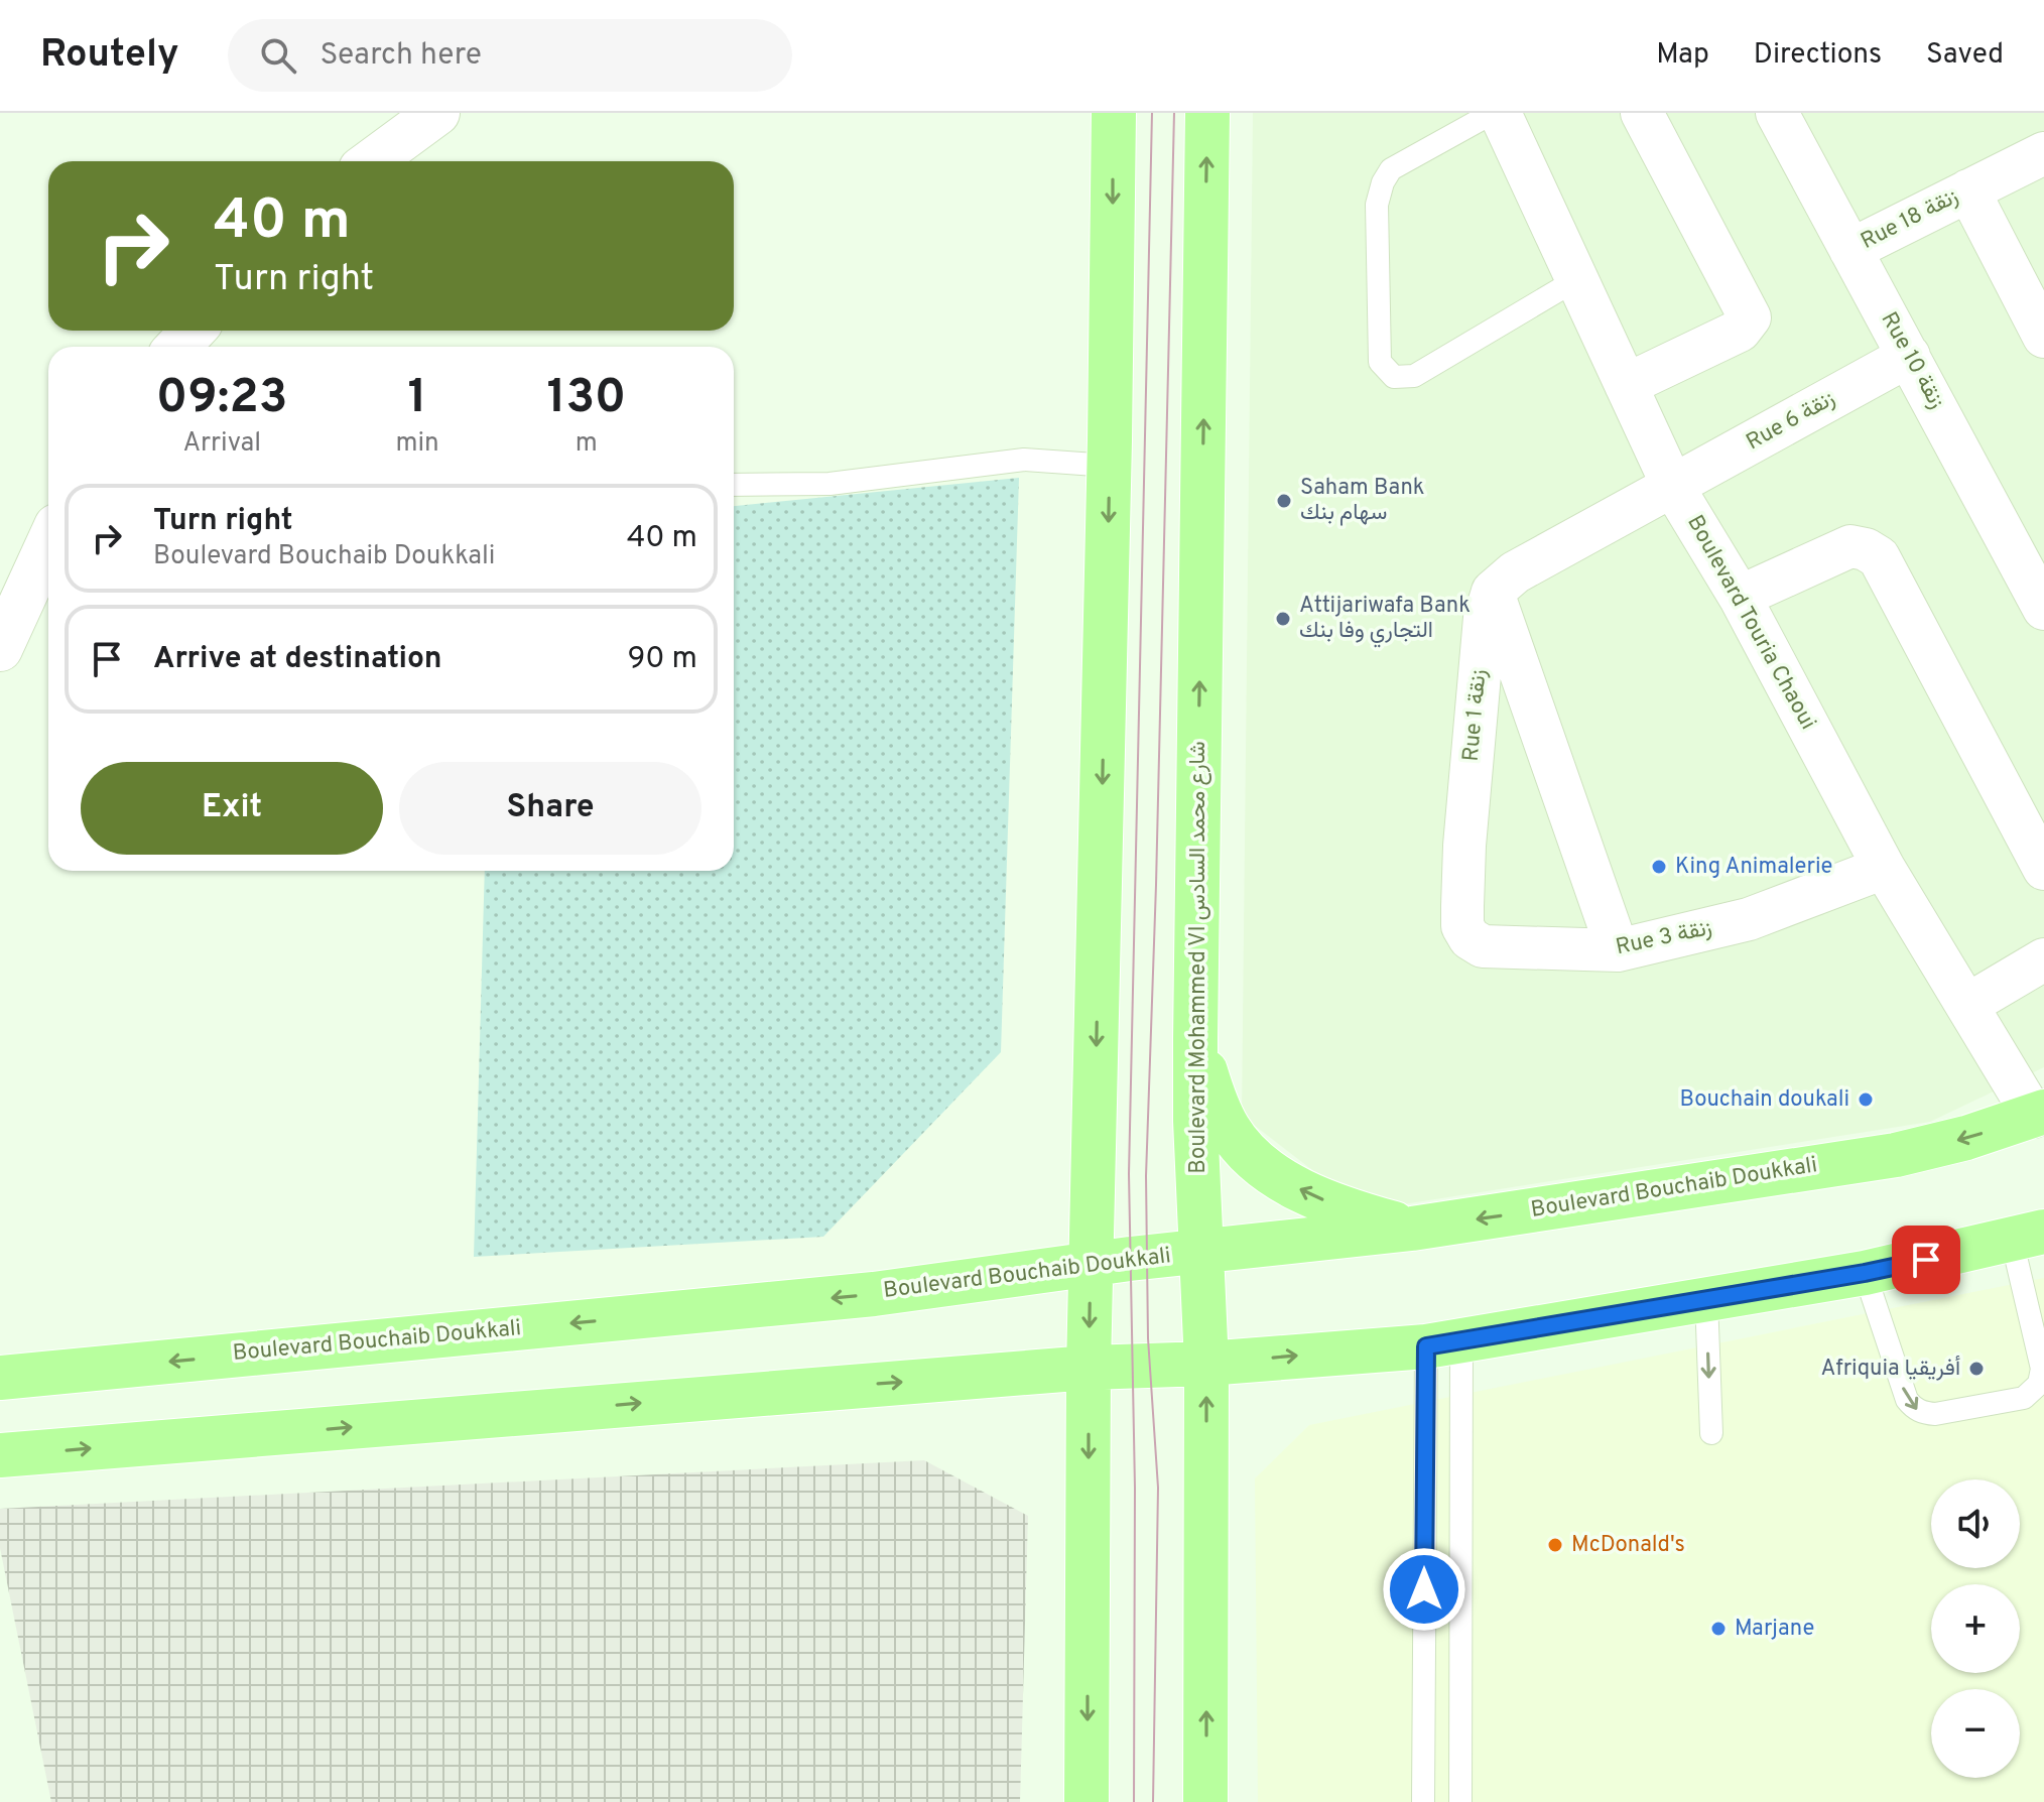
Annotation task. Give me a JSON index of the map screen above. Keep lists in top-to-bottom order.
{
  "streets": {
    "main road": ["Boulevard Mohammed VI شارع محمد السادس", "Boulevard Bouchaib Doukkali"],
    "street": [
      "Rue 18 زنقة",
      "Rue 10 زنقة",
      "Rue 6 زنقة",
      "Boulevard Touria Chaoui",
      "Rue 1 زنقة",
      "Rue 3 زنقة"
    ]
  },
  "crossings": [
    ["Rue 18 زنقة", "Rue 10 زنقة"],
    ["Rue 10 زنقة", "Rue 6 زنقة"],
    ["Rue 6 زنقة", "Boulevard Touria Chaoui"],
    ["Boulevard Touria Chaoui", "Rue 3 زنقة"],
    ["Boulevard Touria Chaoui", "Boulevard Bouchaib Doukkali"],
    ["Rue 1 زنقة", "Rue 3 زنقة"],
    ["Boulevard Mohammed VI شارع محمد السادس", "Boulevard Bouchaib Doukkali"]
  ],
  "places": [
    "Saham Bank سهام بنك",
    "Attijariwafa Bank التجاري وفا بنك",
    "King Animalerie",
    "Bouchain doukali",
    "Afriquia أفريقيا",
    "McDonald's",
    "Marjane"
  ],
  "page": {
    "header": "Routely",
    "search": "Search here",
    "nav": ["Map", "Directions", "Saved"],
    "turn": ["40 m", "Turn right"],
    "eta": [
      "09:23",
      "Arrival",
      "1",
      "min",
      "130",
      "m"
    ],
    "list": [
      {
        "name": "Turn right",
        "note": "Boulevard Bouchaib Doukkali",
        "value": "40 m"
      },
      {
        "name": "Arrive at destination",
        "value": "90 m"
      }
    ],
    "buttons": ["Exit", "Share"],
    "map_buttons": ["+", "−"]
  }
}
